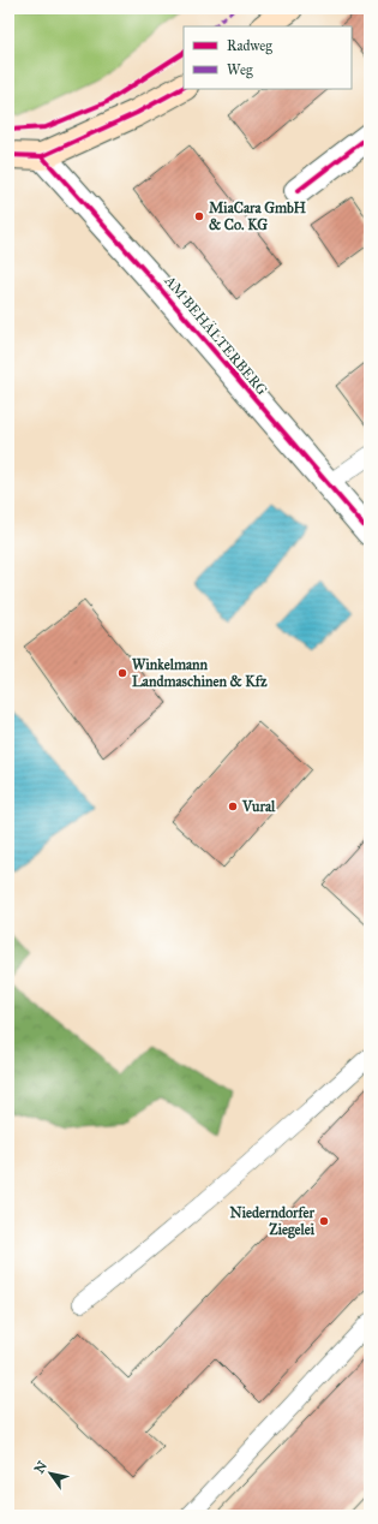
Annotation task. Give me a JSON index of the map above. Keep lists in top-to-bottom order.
{
  "streets": {
    "street": ["AM BEHÄLTERBERG"]
  },
  "places": [
    "MiaCara GmbH & Co. KG",
    "Winkelmann Landmaschinen & Kfz",
    "Vural",
    "Niederndorfer Ziegelei"
  ],
  "legend": ["Radweg", "Weg"],
  "north": "top left"
}
